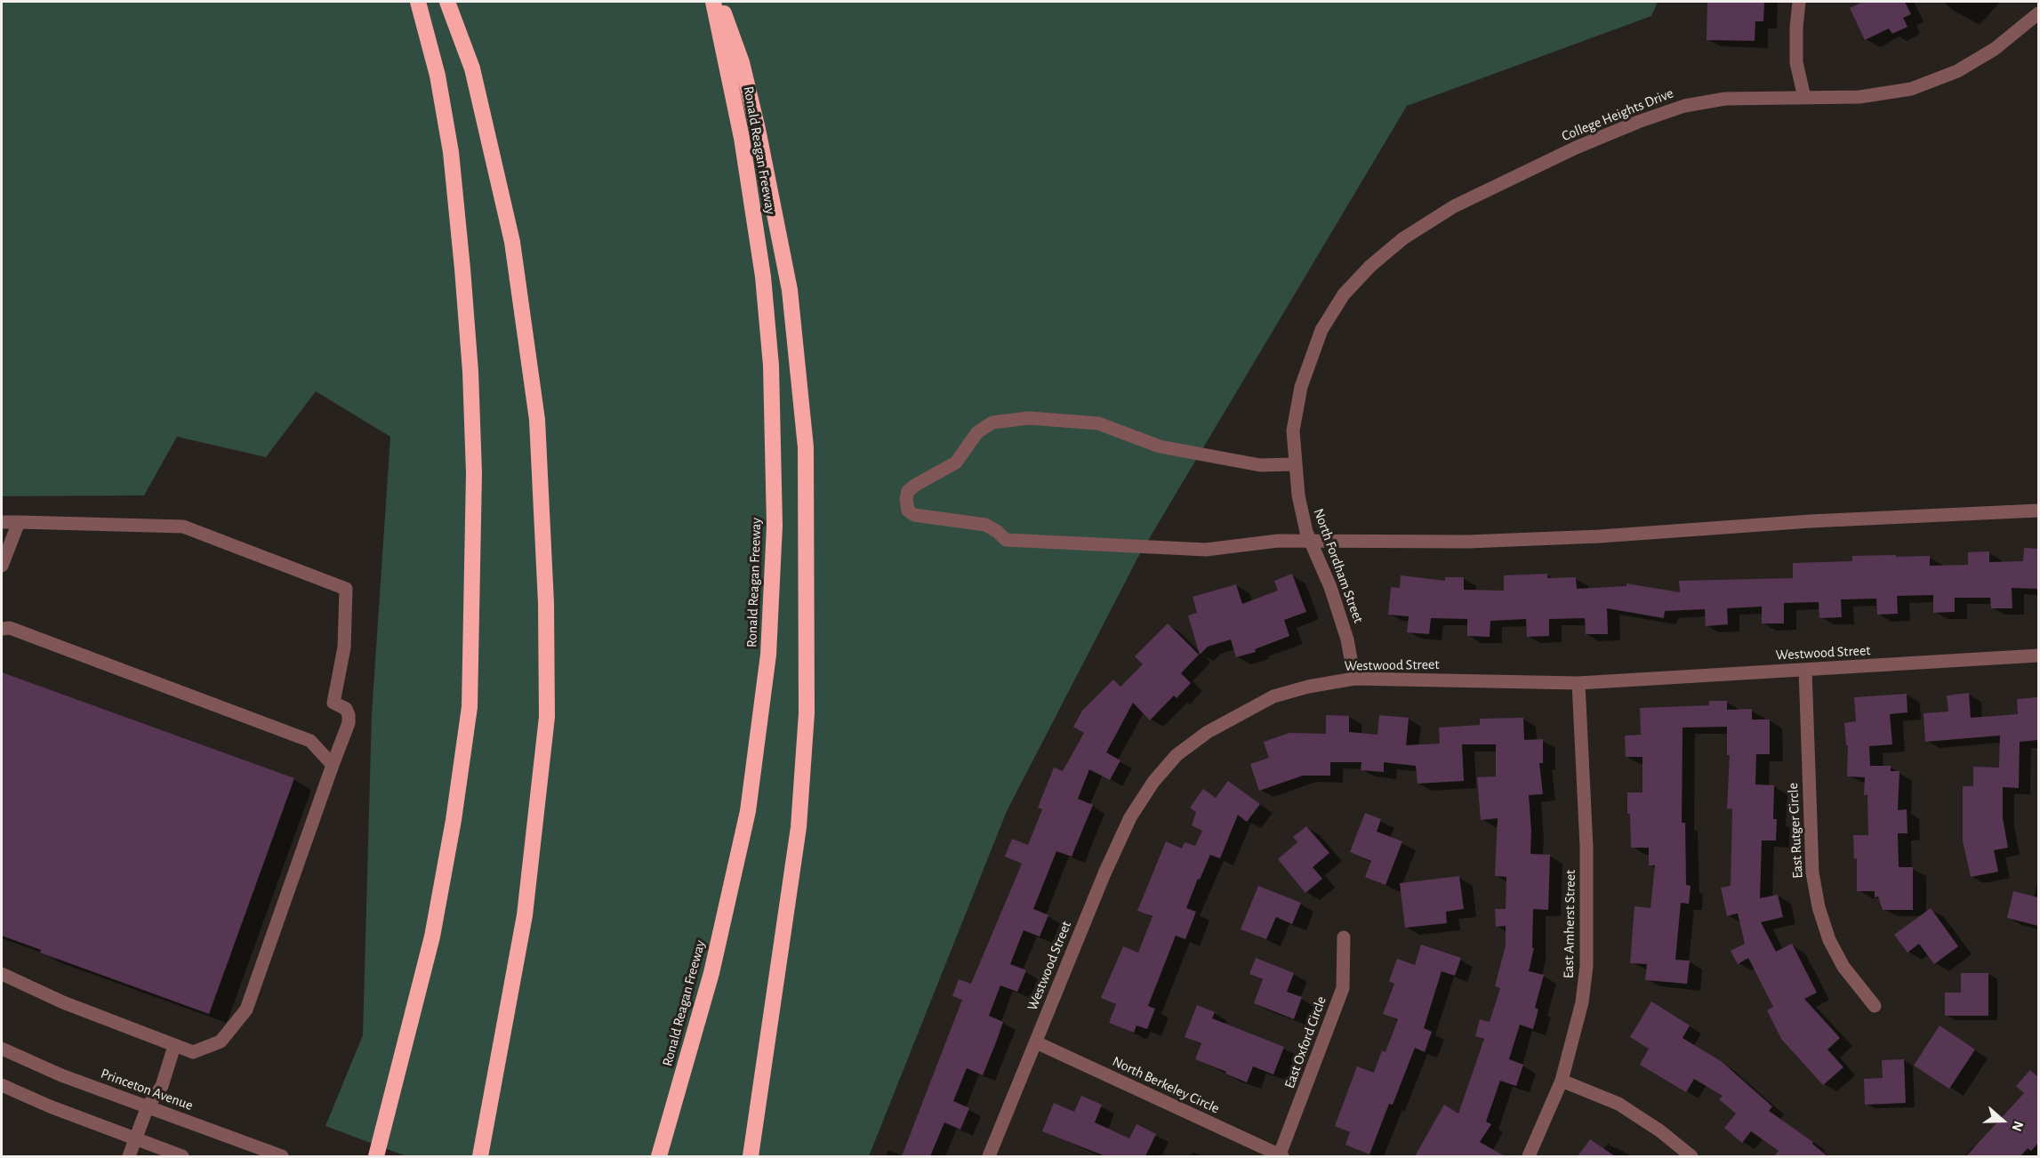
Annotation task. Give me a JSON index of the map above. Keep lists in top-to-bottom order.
{
  "streets": {
    "highway": ["Ronald Reagan Freeway"],
    "street": [
      "College Heights Drive",
      "North Fordham Street",
      "Westwood Street",
      "East Rutger Circle",
      "East Amherst Street",
      "East Oxford Circle",
      "North Berkeley Circle",
      "Princeton Avenue"
    ]
  },
  "crossings": [
    ["College Heights Drive", "North Fordham Street"],
    ["North Fordham Street", "Westwood Street"],
    ["Westwood Street", "East Rutger Circle"],
    ["Westwood Street", "East Amherst Street"],
    ["Westwood Street", "North Berkeley Circle"],
    ["East Oxford Circle", "North Berkeley Circle"]
  ],
  "north": "right"
}
